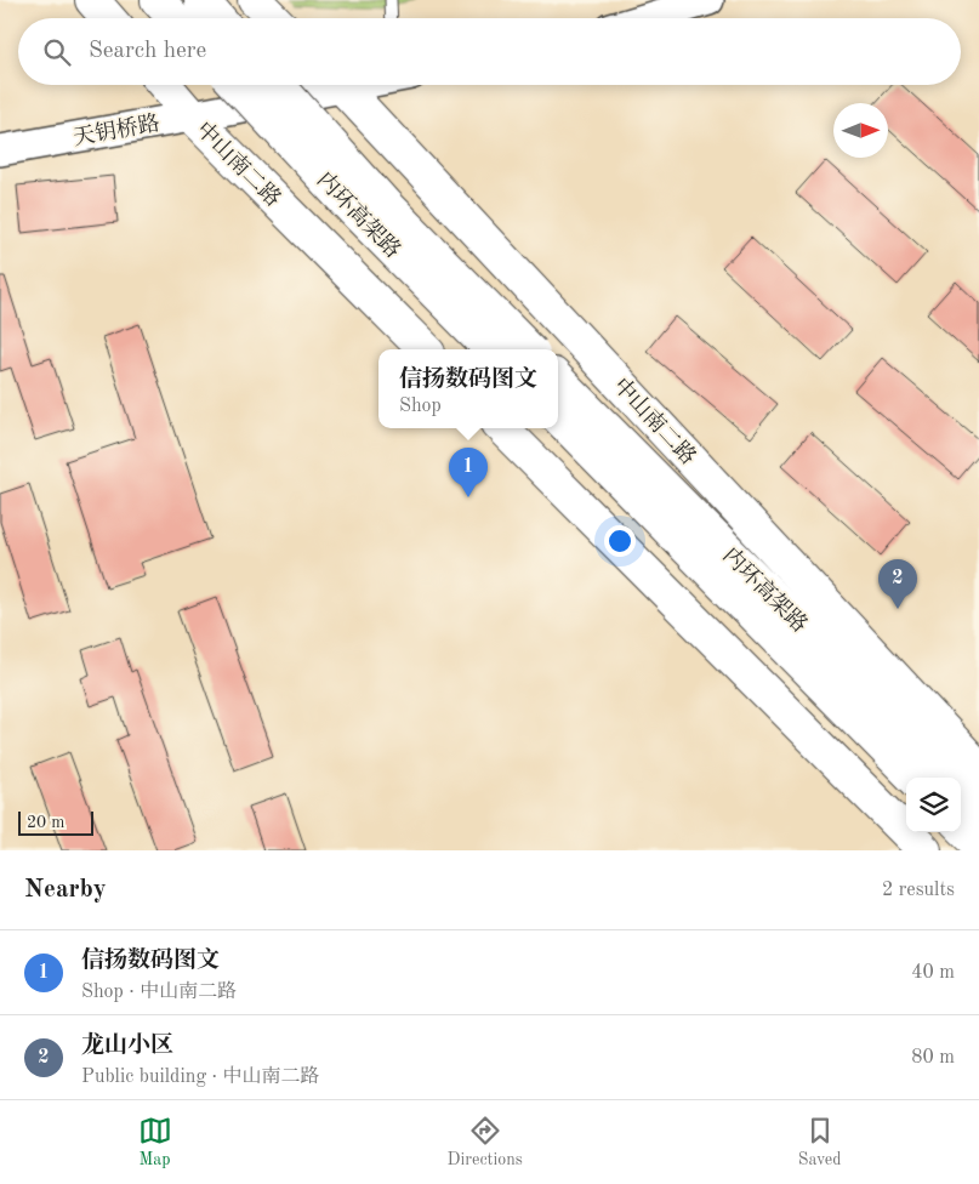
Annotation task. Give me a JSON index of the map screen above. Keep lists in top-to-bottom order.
{
  "streets": {
    "main road": ["中山南二路", "内环高架路"],
    "street": ["天钥桥路"]
  },
  "crossings": [
    ["天钥桥路", "中山南二路"]
  ],
  "scale_bar": "20 m",
  "north": "right",
  "page": {
    "search": "Search here",
    "popup": ["信扬数码图文", "Shop"],
    "pins": ["1", "2"],
    "scale": "20 m",
    "heading": ["Nearby", "2 results"],
    "list": [
      {
        "mark": "1",
        "name": "信扬数码图文",
        "note": "Shop · 中山南二路",
        "value": "40 m"
      },
      {
        "mark": "2",
        "name": "龙山小区",
        "note": "Public building · 中山南二路",
        "value": "80 m"
      }
    ],
    "nav": ["Map", "Directions", "Saved"]
  }
}
